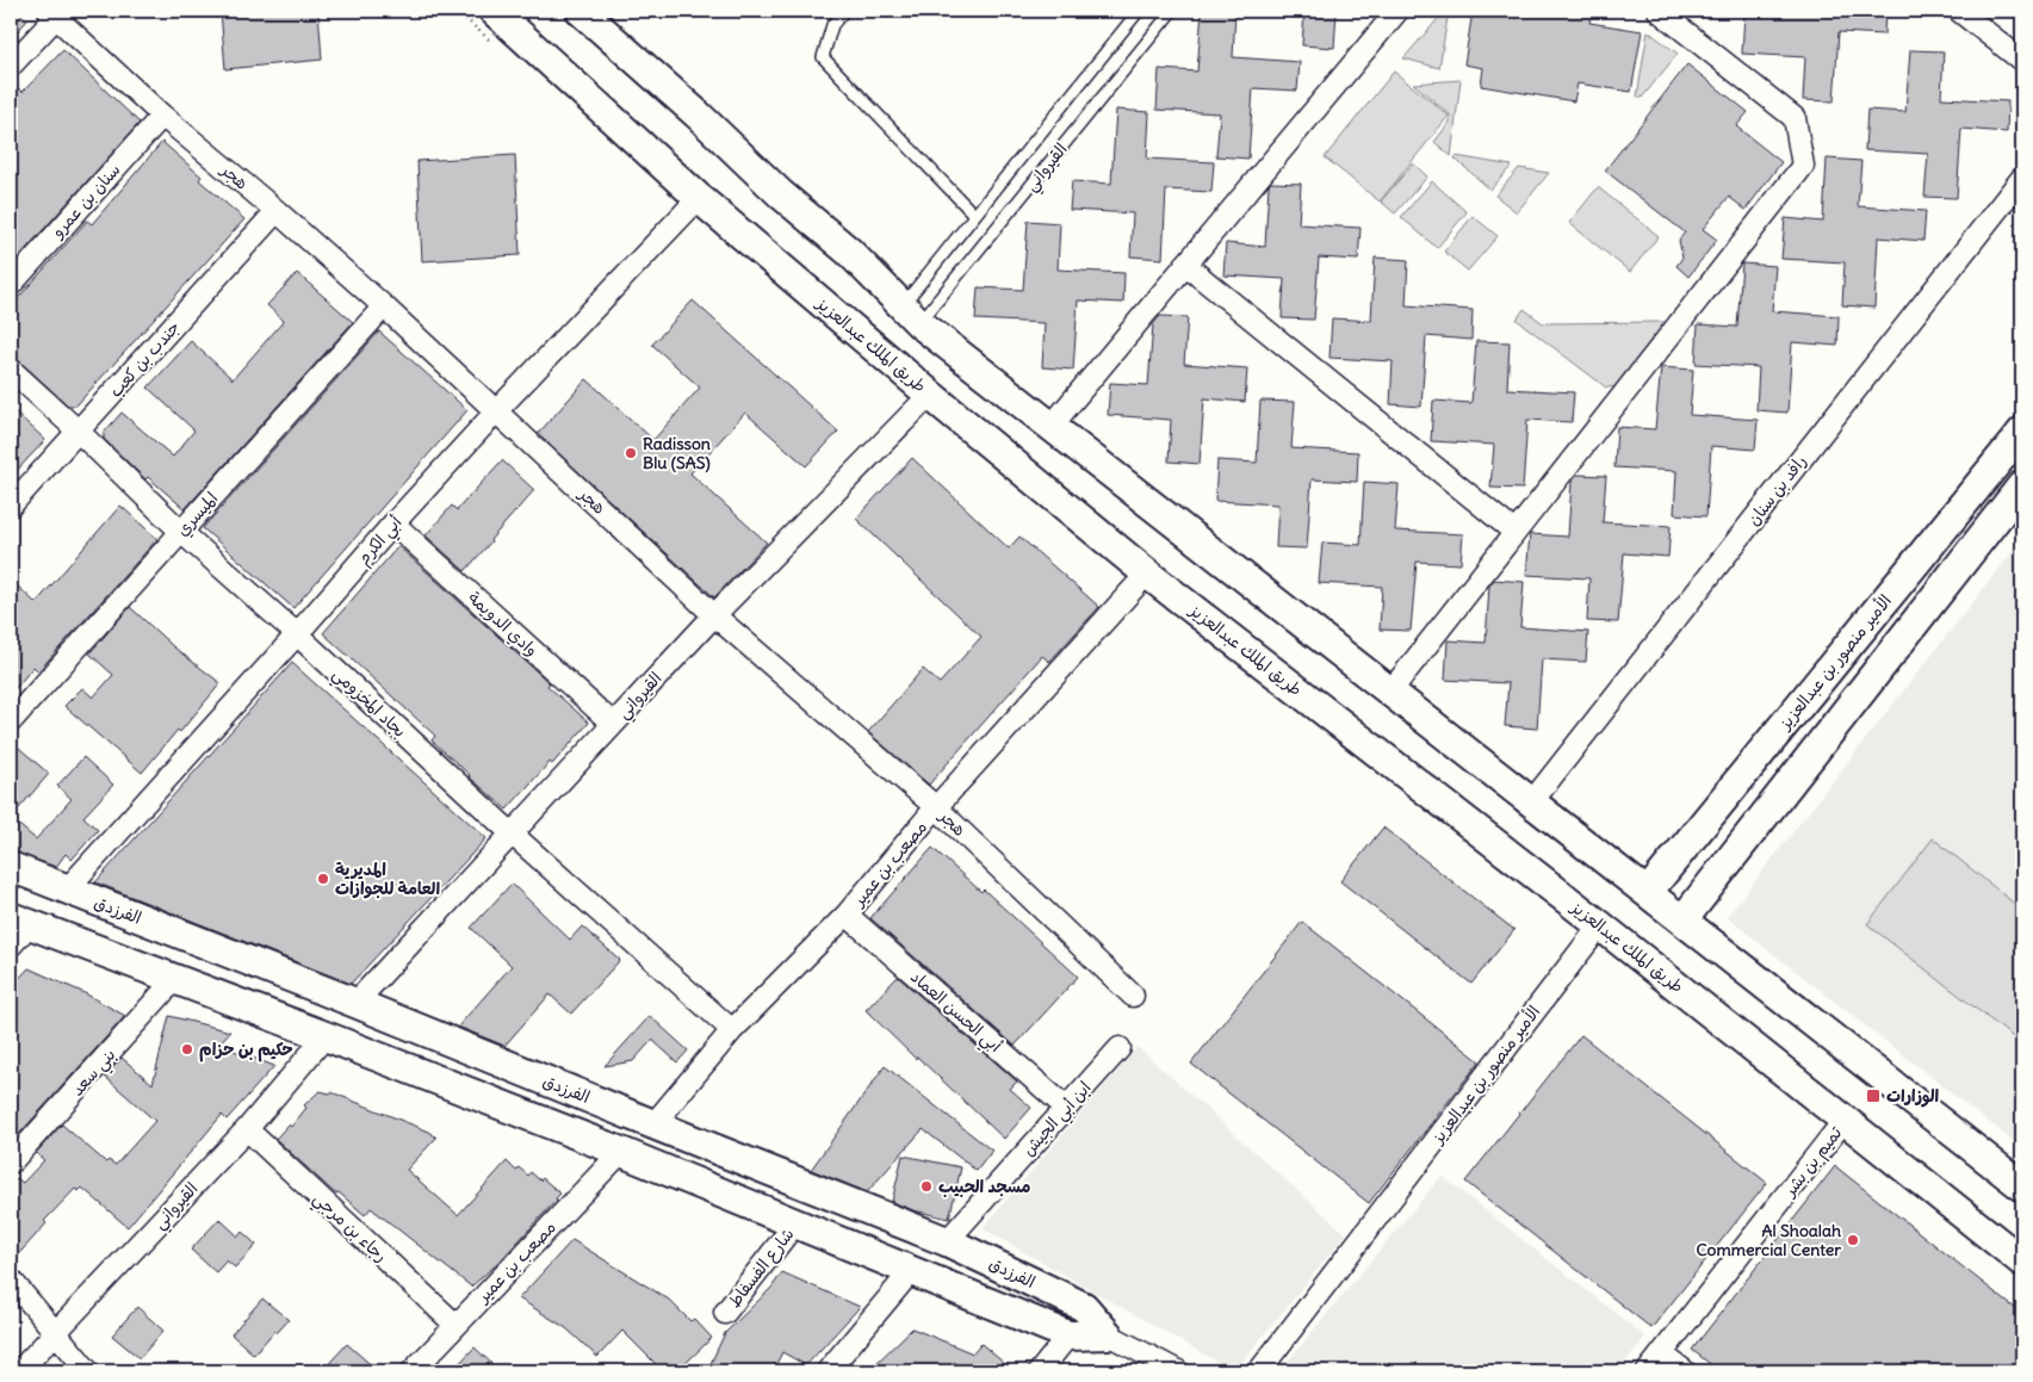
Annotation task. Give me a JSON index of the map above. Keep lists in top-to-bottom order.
{
  "streets": {
    "main road": ["طريق الملك عبدالعزيز", "الأمير منصور بن عبدالعزيز", "الفرزدق"],
    "street": [
      "القيرواني",
      "هجر",
      "سنان بن عمرو",
      "جندب بن كعب",
      "رافد بن سنان",
      "الميسري",
      "أبي الكرم",
      "وادي الدويمة",
      "بجاد المخزومي",
      "مصعب بن عمير",
      "أبي الحسن العماد",
      "بني سعد",
      "ابن أبي الجيش",
      "تميم بن بشر",
      "رجاء بن مرجي",
      "شارع الفسفاط"
    ]
  },
  "crossings": [
    ["القيرواني", "هجر"],
    ["القيرواني", "طريق الملك عبدالعزيز"],
    ["القيرواني", "وادي الدويمة"],
    ["القيرواني", "بجاد المخزومي"],
    ["القيرواني", "الفرزدق"],
    ["القيرواني", "رجاء بن مرجي"],
    ["هجر", "سنان بن عمرو"],
    ["هجر", "جندب بن كعب"],
    ["هجر", "الميسري"],
    ["هجر", "أبي الكرم"],
    ["هجر", "مصعب بن عمير"],
    ["طريق الملك عبدالعزيز", "أبي الكرم"],
    ["طريق الملك عبدالعزيز", "الأمير منصور بن عبدالعزيز"],
    ["طريق الملك عبدالعزيز", "مصعب بن عمير"],
    ["طريق الملك عبدالعزيز", "تميم بن بشر"],
    ["جندب بن كعب", "بجاد المخزومي"],
    ["الميسري", "بجاد المخزومي"],
    ["أبي الكرم", "وادي الدويمة"],
    ["أبي الكرم", "بجاد المخزومي"],
    ["أبي الكرم", "الفرزدق"],
    ["بجاد المخزومي", "مصعب بن عمير"],
    ["مصعب بن عمير", "الفرزدق"],
    ["مصعب بن عمير", "أبي الحسن العماد"],
    ["مصعب بن عمير", "رجاء بن مرجي"],
    ["الفرزدق", "بني سعد"],
    ["الفرزدق", "ابن أبي الجيش"],
    ["الفرزدق", "شارع الفسفاط"],
    ["أبي الحسن العماد", "ابن أبي الجيش"]
  ],
  "places": {
    "other": [
      "Radisson Blu (SAS)",
      "المديرية العامة للجوازات",
      "حكيم بن حزام",
      "مسجد الحبيب",
      "Al Shoalah Commercial Center"
    ],
    "transit": ["الوزارات"]
  }
}
